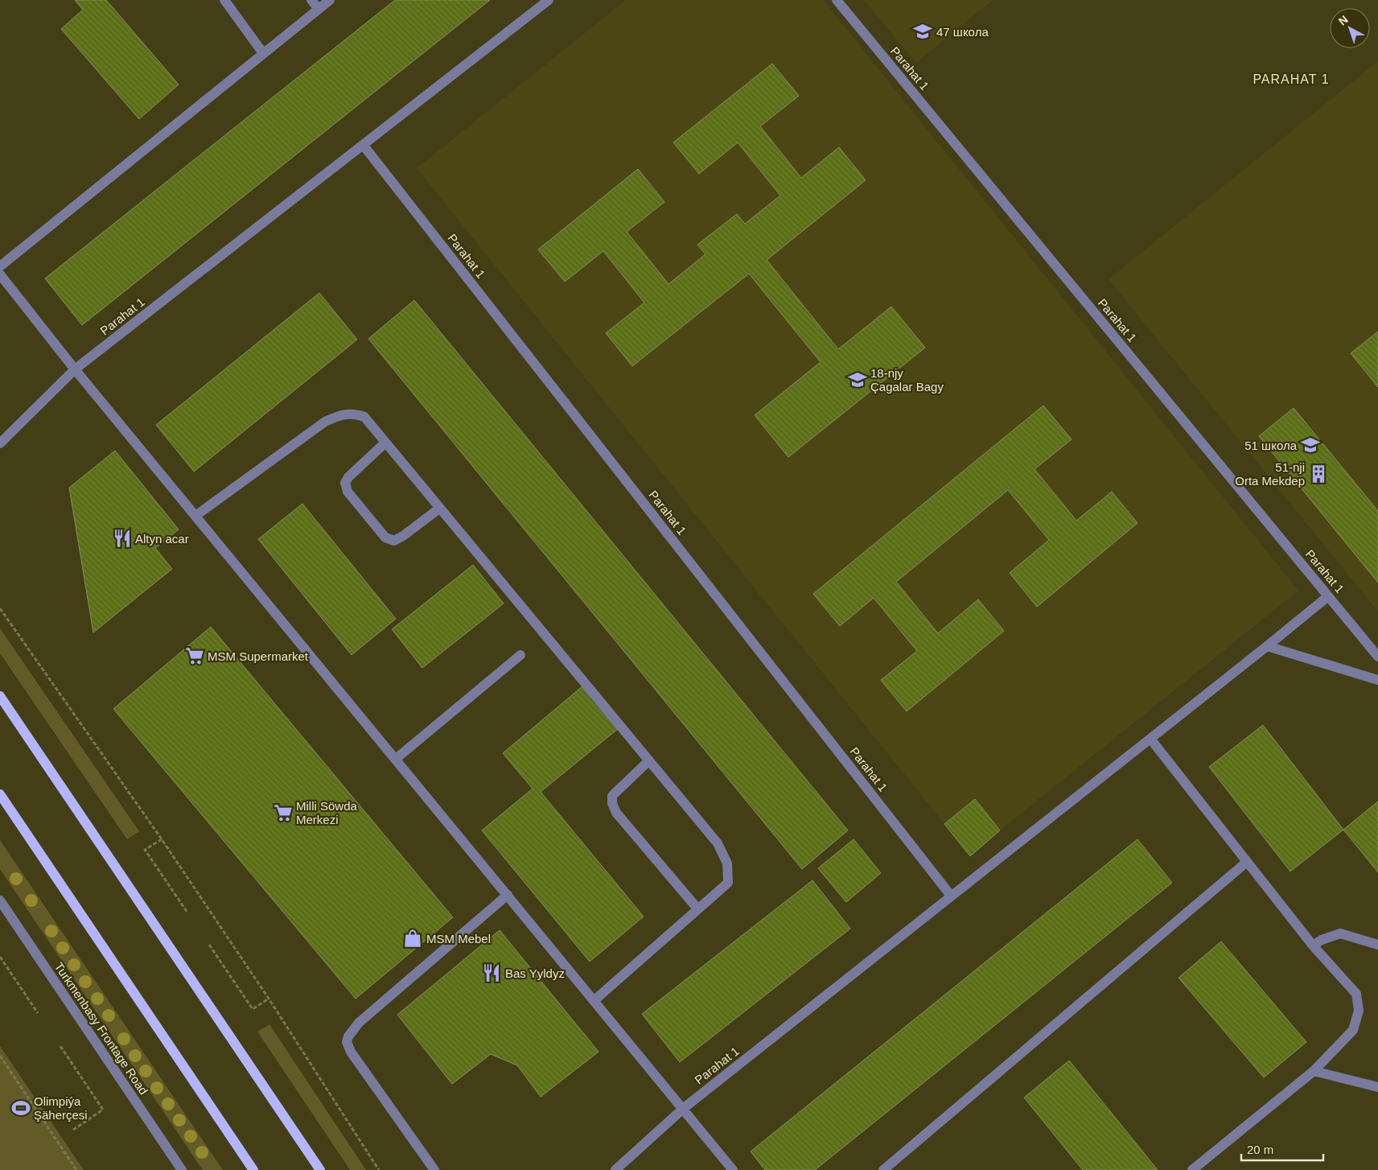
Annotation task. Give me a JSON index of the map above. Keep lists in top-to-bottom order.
{
  "streets": {
    "street": ["Parahat 1", "Turkmenbasy Frontage Road"]
  },
  "districts": ["PARAHAT 1"],
  "places": {
    "school or university": ["47 школа", "18-njy Çagalar Bagy", "51 школа"],
    "building": ["51-nji Orta Mekdep"],
    "restaurant": ["Altyn acar", "Bas Yyldyz"],
    "supermarket": ["MSM Supermarket", "Milli Söwda Merkezi"],
    "shop": ["MSM Mebel"],
    "sports": ["Olimpiýa Şäherçesi"]
  },
  "scale_bar": "20 m",
  "north": "top left"
}
